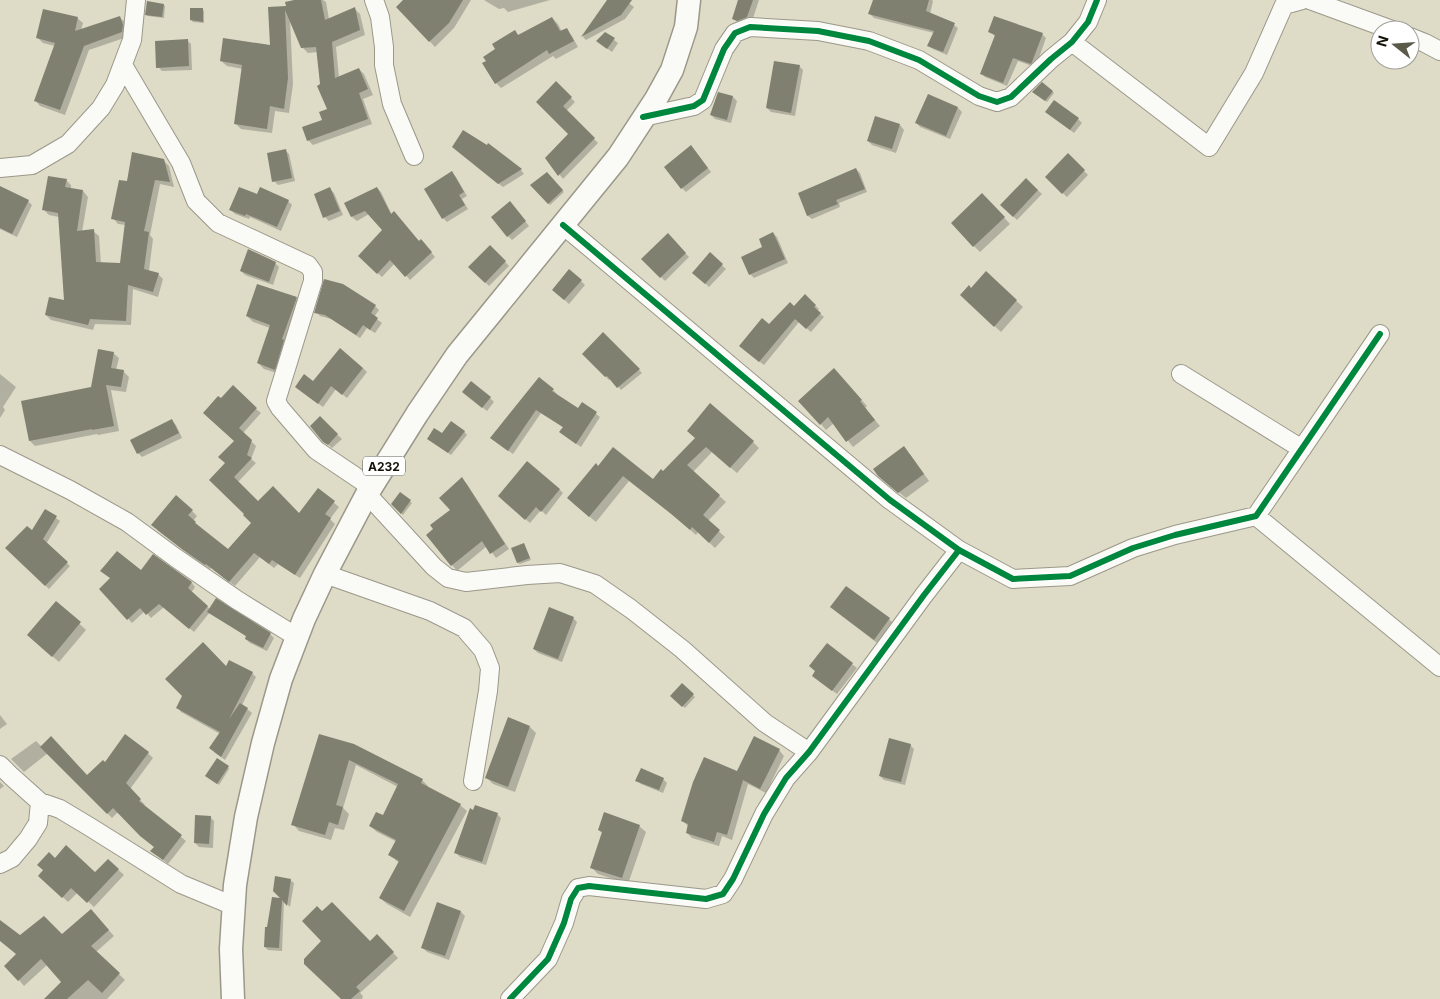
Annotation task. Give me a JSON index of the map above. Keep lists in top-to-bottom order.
{
  "streets": {
    "main road": ["A232"]
  },
  "north": "left"
}
